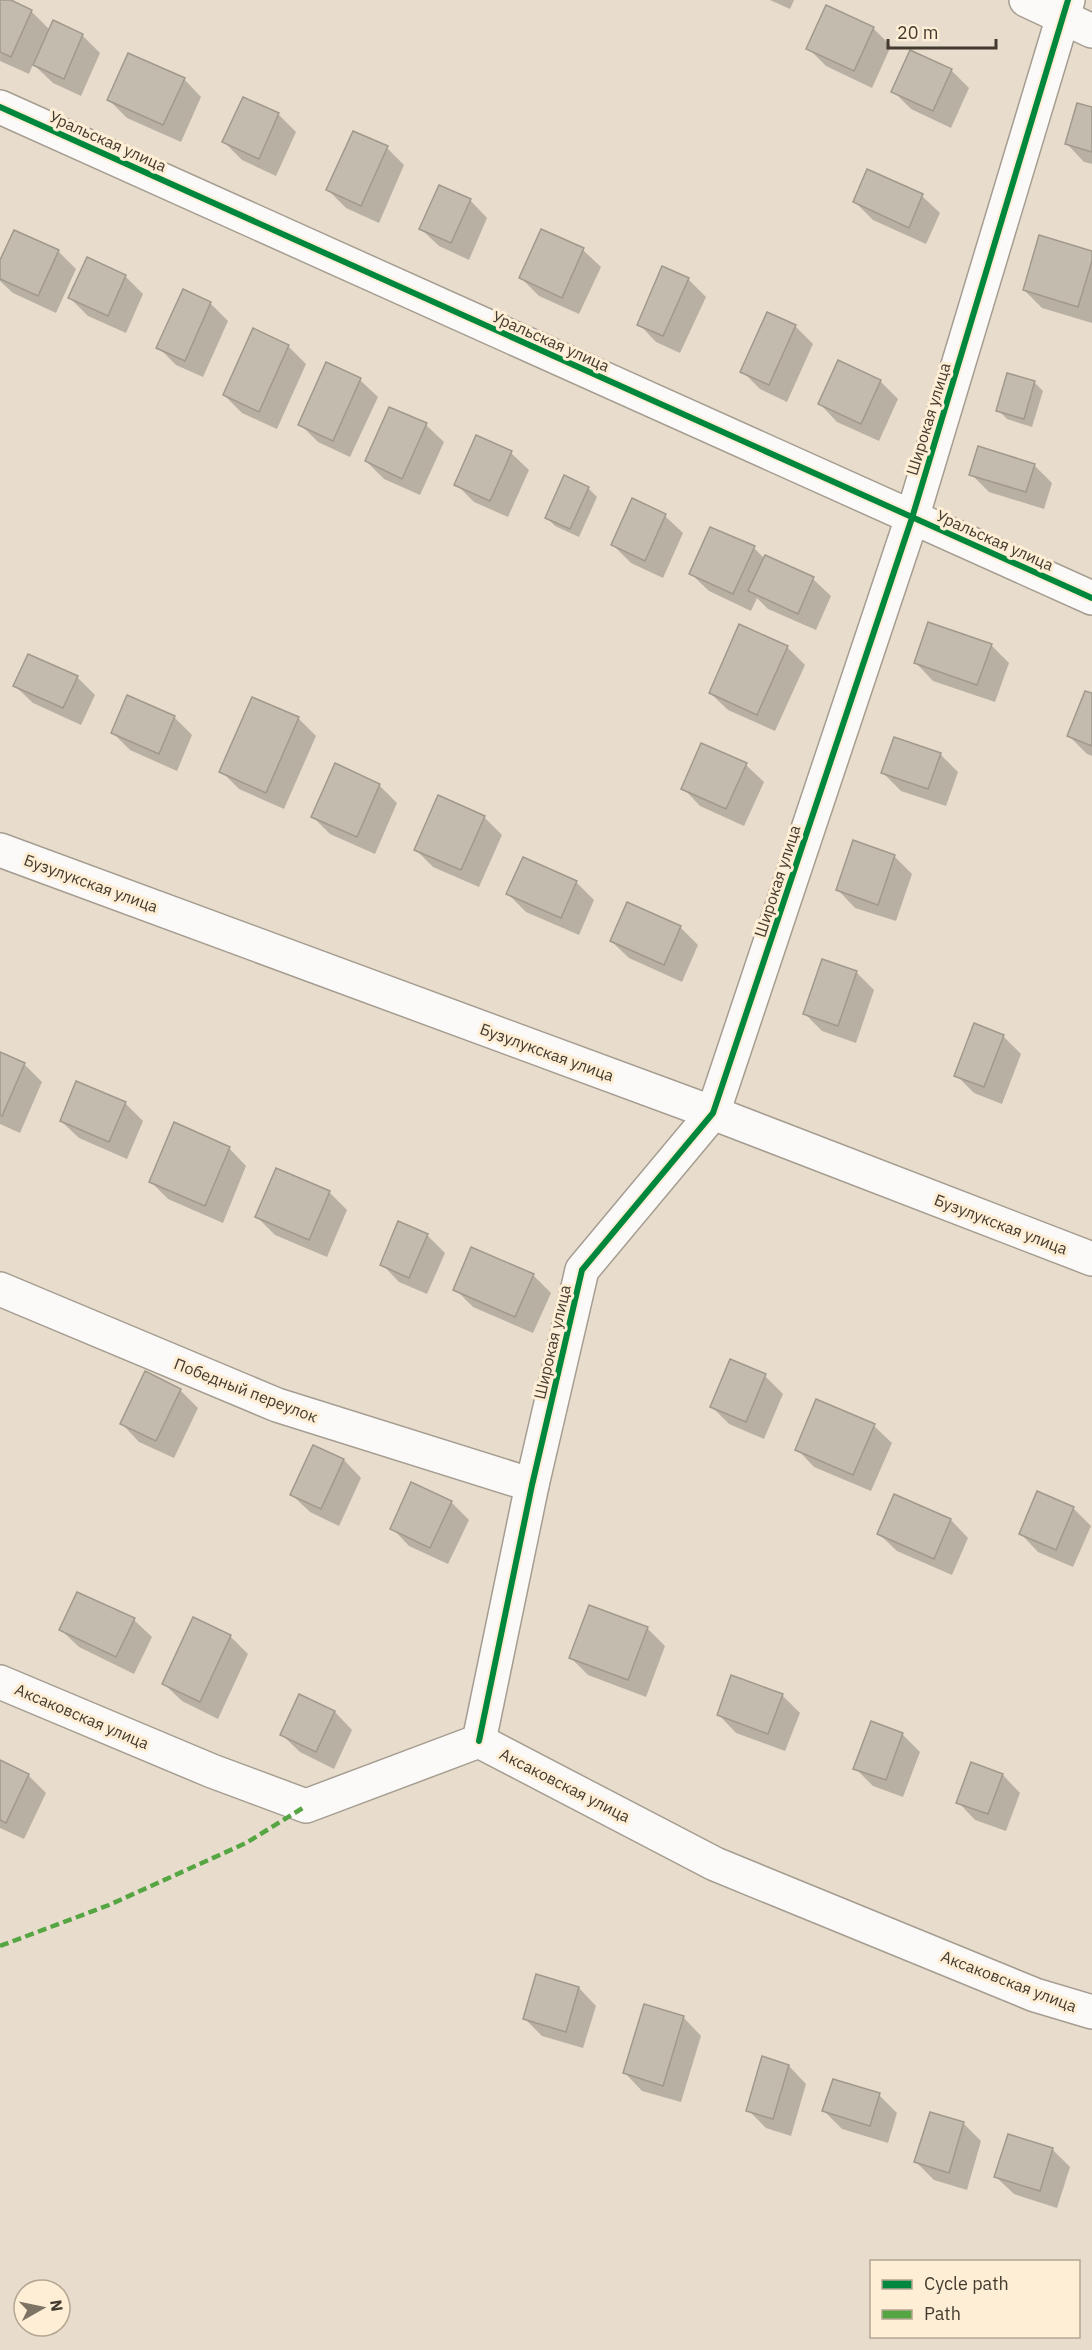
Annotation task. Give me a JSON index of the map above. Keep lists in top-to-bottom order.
{
  "streets": {
    "street": [
      "Уральская улица",
      "Широкая улица",
      "Бузулукская улица",
      "Победный переулок",
      "Аксаковская улица"
    ]
  },
  "crossings": [
    ["Уральская улица", "Широкая улица"],
    ["Широкая улица", "Бузулукская улица"],
    ["Широкая улица", "Победный переулок"],
    ["Широкая улица", "Аксаковская улица"]
  ],
  "legend": ["Cycle path", "Path"],
  "scale_bar": "20 m",
  "north": "right"
}
